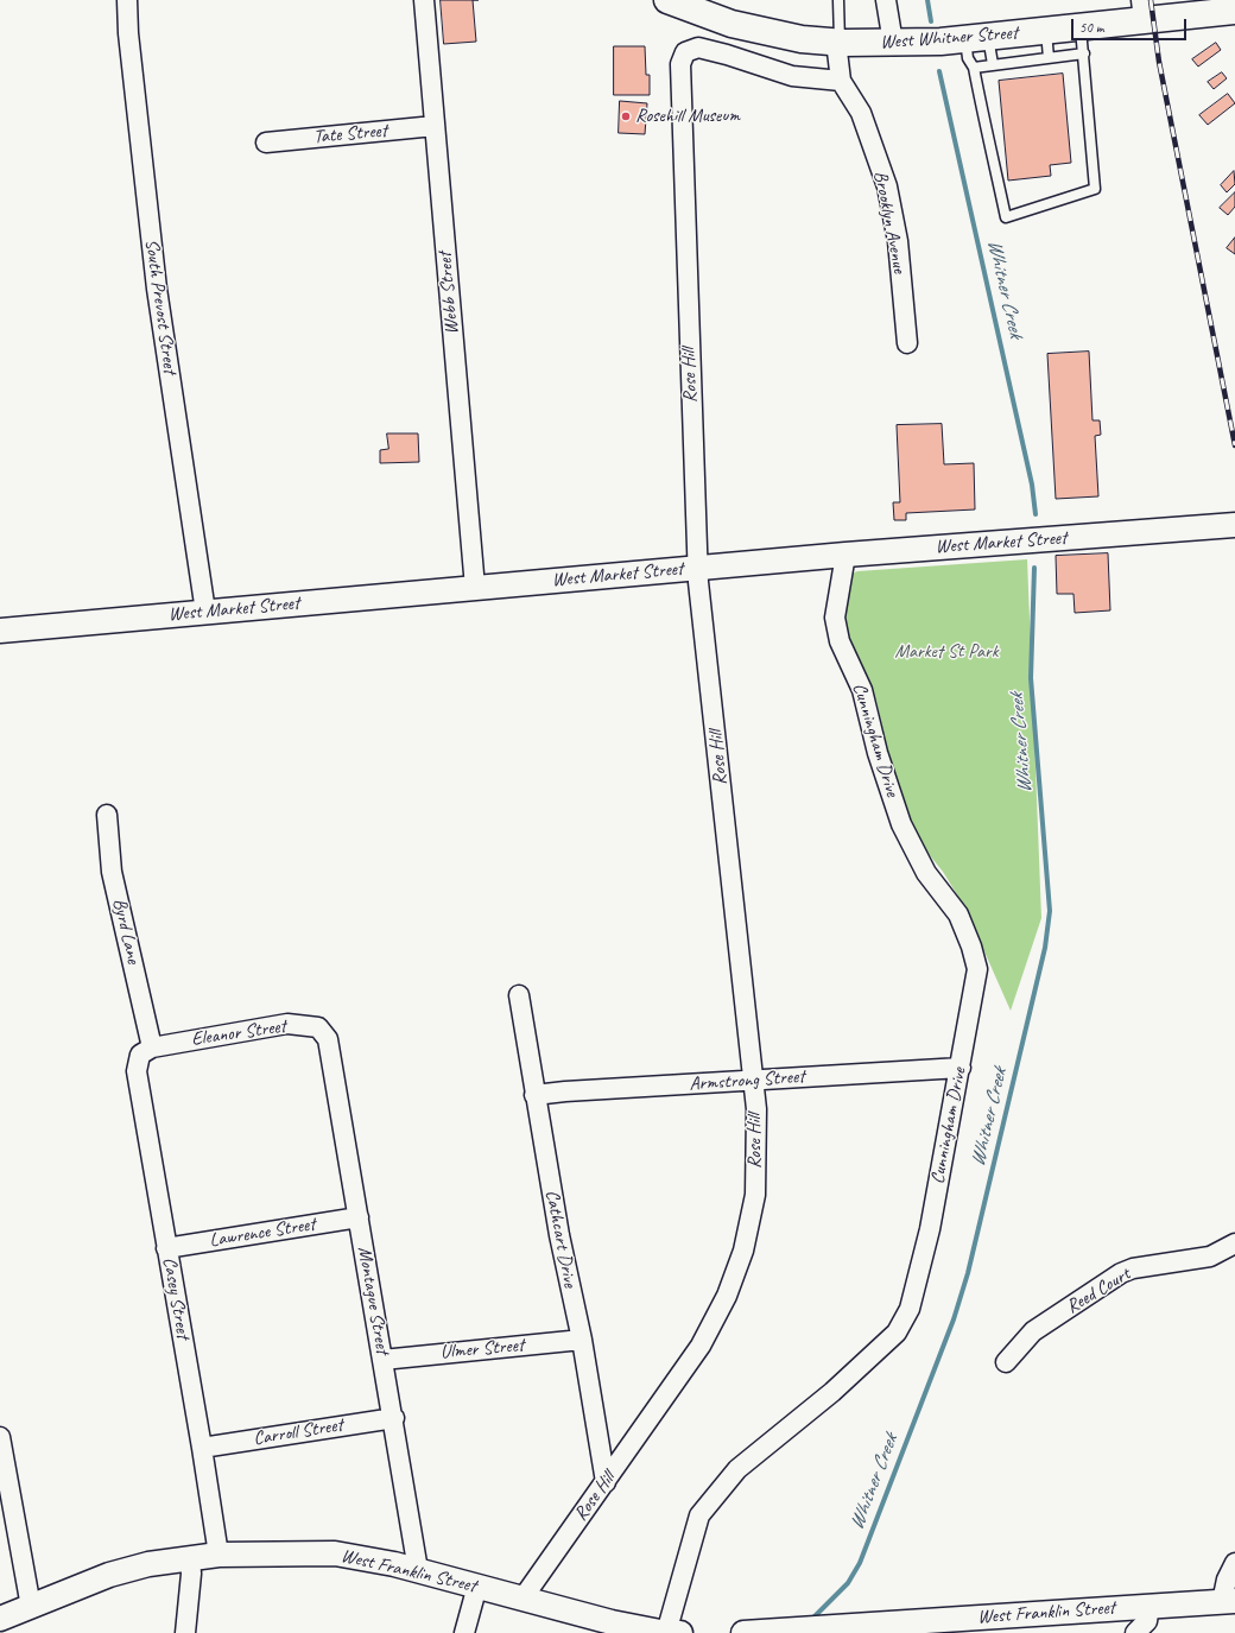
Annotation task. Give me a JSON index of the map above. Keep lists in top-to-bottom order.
{
  "streets": {
    "main road": ["West Whitner Street"],
    "street": [
      "Tate Street",
      "Brooklyn Avenue",
      "Webb Street",
      "South Prevost Street",
      "Rose Hill",
      "West Market Street",
      "Cunningham Drive",
      "Byrd Lane",
      "Eleanor Street",
      "Armstrong Street",
      "Lawrence Street",
      "Cathcart Drive",
      "Reed Court",
      "Casey Street",
      "Montague Street",
      "Ulmer Street",
      "Carroll Street",
      "West Franklin Street"
    ]
  },
  "crossings": [
    ["Tate Street", "Webb Street"],
    ["Brooklyn Avenue", "Rose Hill"],
    ["Webb Street", "West Market Street"],
    ["South Prevost Street", "West Market Street"],
    ["Rose Hill", "West Market Street"],
    ["Rose Hill", "Armstrong Street"],
    ["Rose Hill", "Cathcart Drive"],
    ["Rose Hill", "West Franklin Street"],
    ["West Market Street", "Cunningham Drive"],
    ["Cunningham Drive", "Armstrong Street"],
    ["Cunningham Drive", "West Franklin Street"],
    ["Byrd Lane", "Eleanor Street"],
    ["Byrd Lane", "Casey Street"],
    ["Eleanor Street", "Casey Street"],
    ["Eleanor Street", "Montague Street"],
    ["Armstrong Street", "Cathcart Drive"],
    ["Lawrence Street", "Casey Street"],
    ["Lawrence Street", "Montague Street"],
    ["Cathcart Drive", "Ulmer Street"],
    ["Casey Street", "Carroll Street"],
    ["Casey Street", "West Franklin Street"],
    ["Montague Street", "Ulmer Street"],
    ["Montague Street", "Carroll Street"],
    ["Montague Street", "West Franklin Street"]
  ],
  "water": ["Whitner Creek"],
  "parks": ["Market St Park"],
  "places": ["Rosehill Museum"],
  "scale_bar": "50 m"
}
